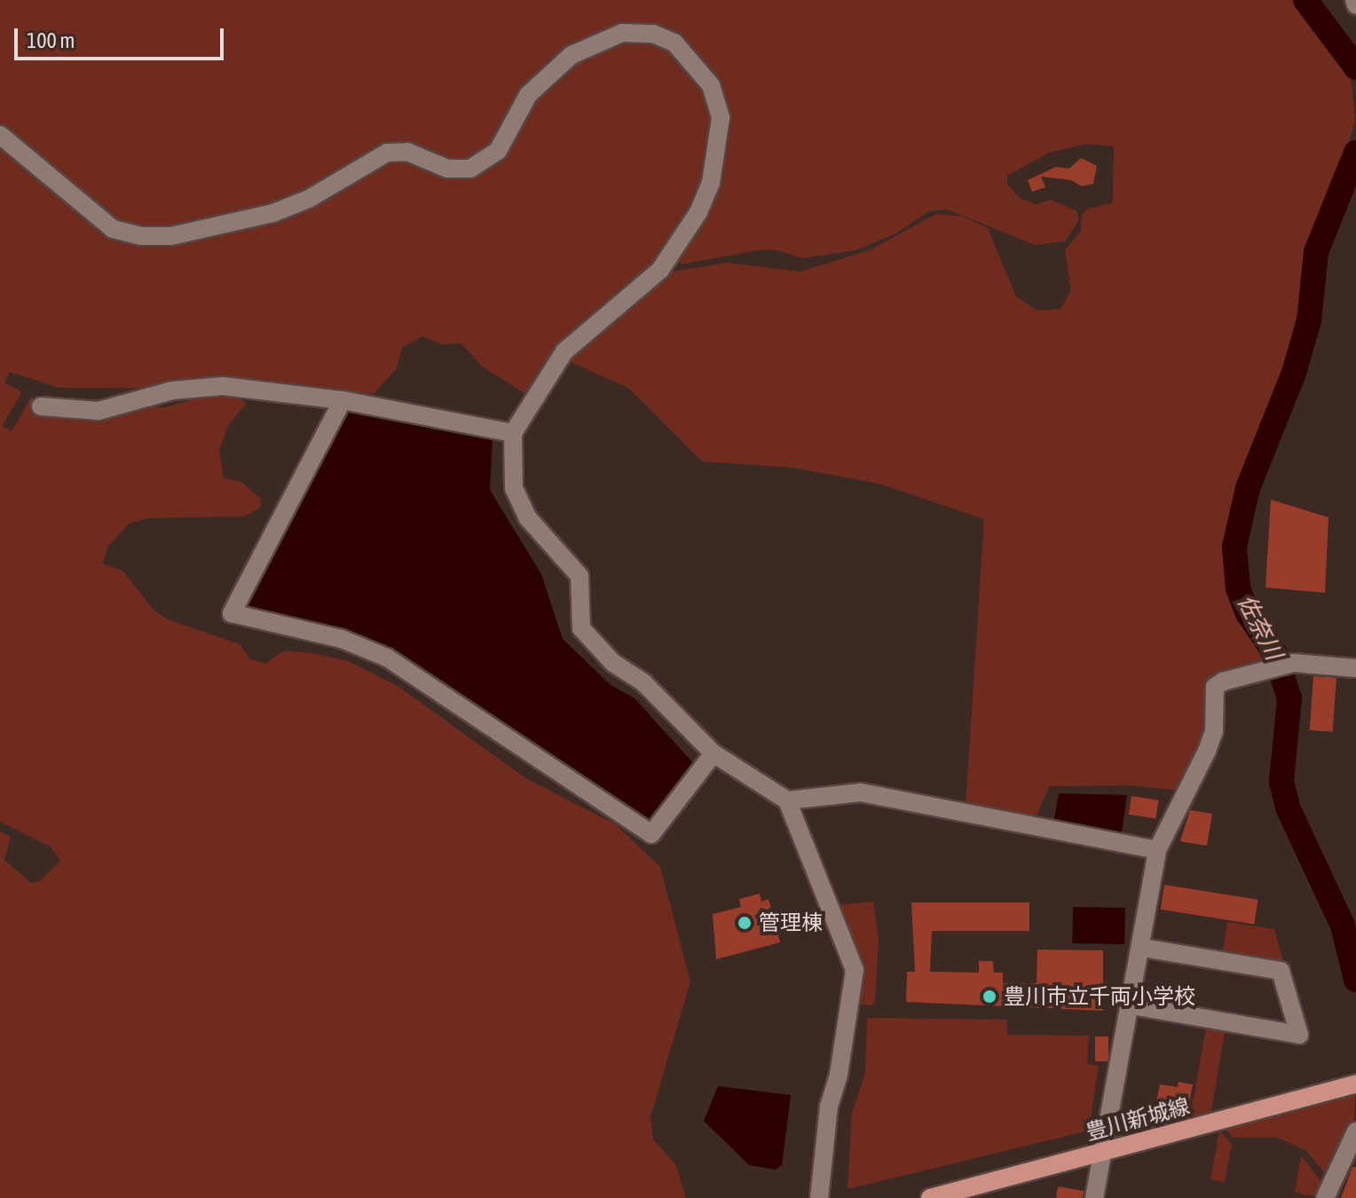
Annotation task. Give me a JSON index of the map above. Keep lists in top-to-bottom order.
{
  "streets": {
    "main road": ["豊川新城線"]
  },
  "water": ["佐奈川"],
  "places": ["管理棟", "豊川市立千両小学校"],
  "scale_bar": "100 m"
}
